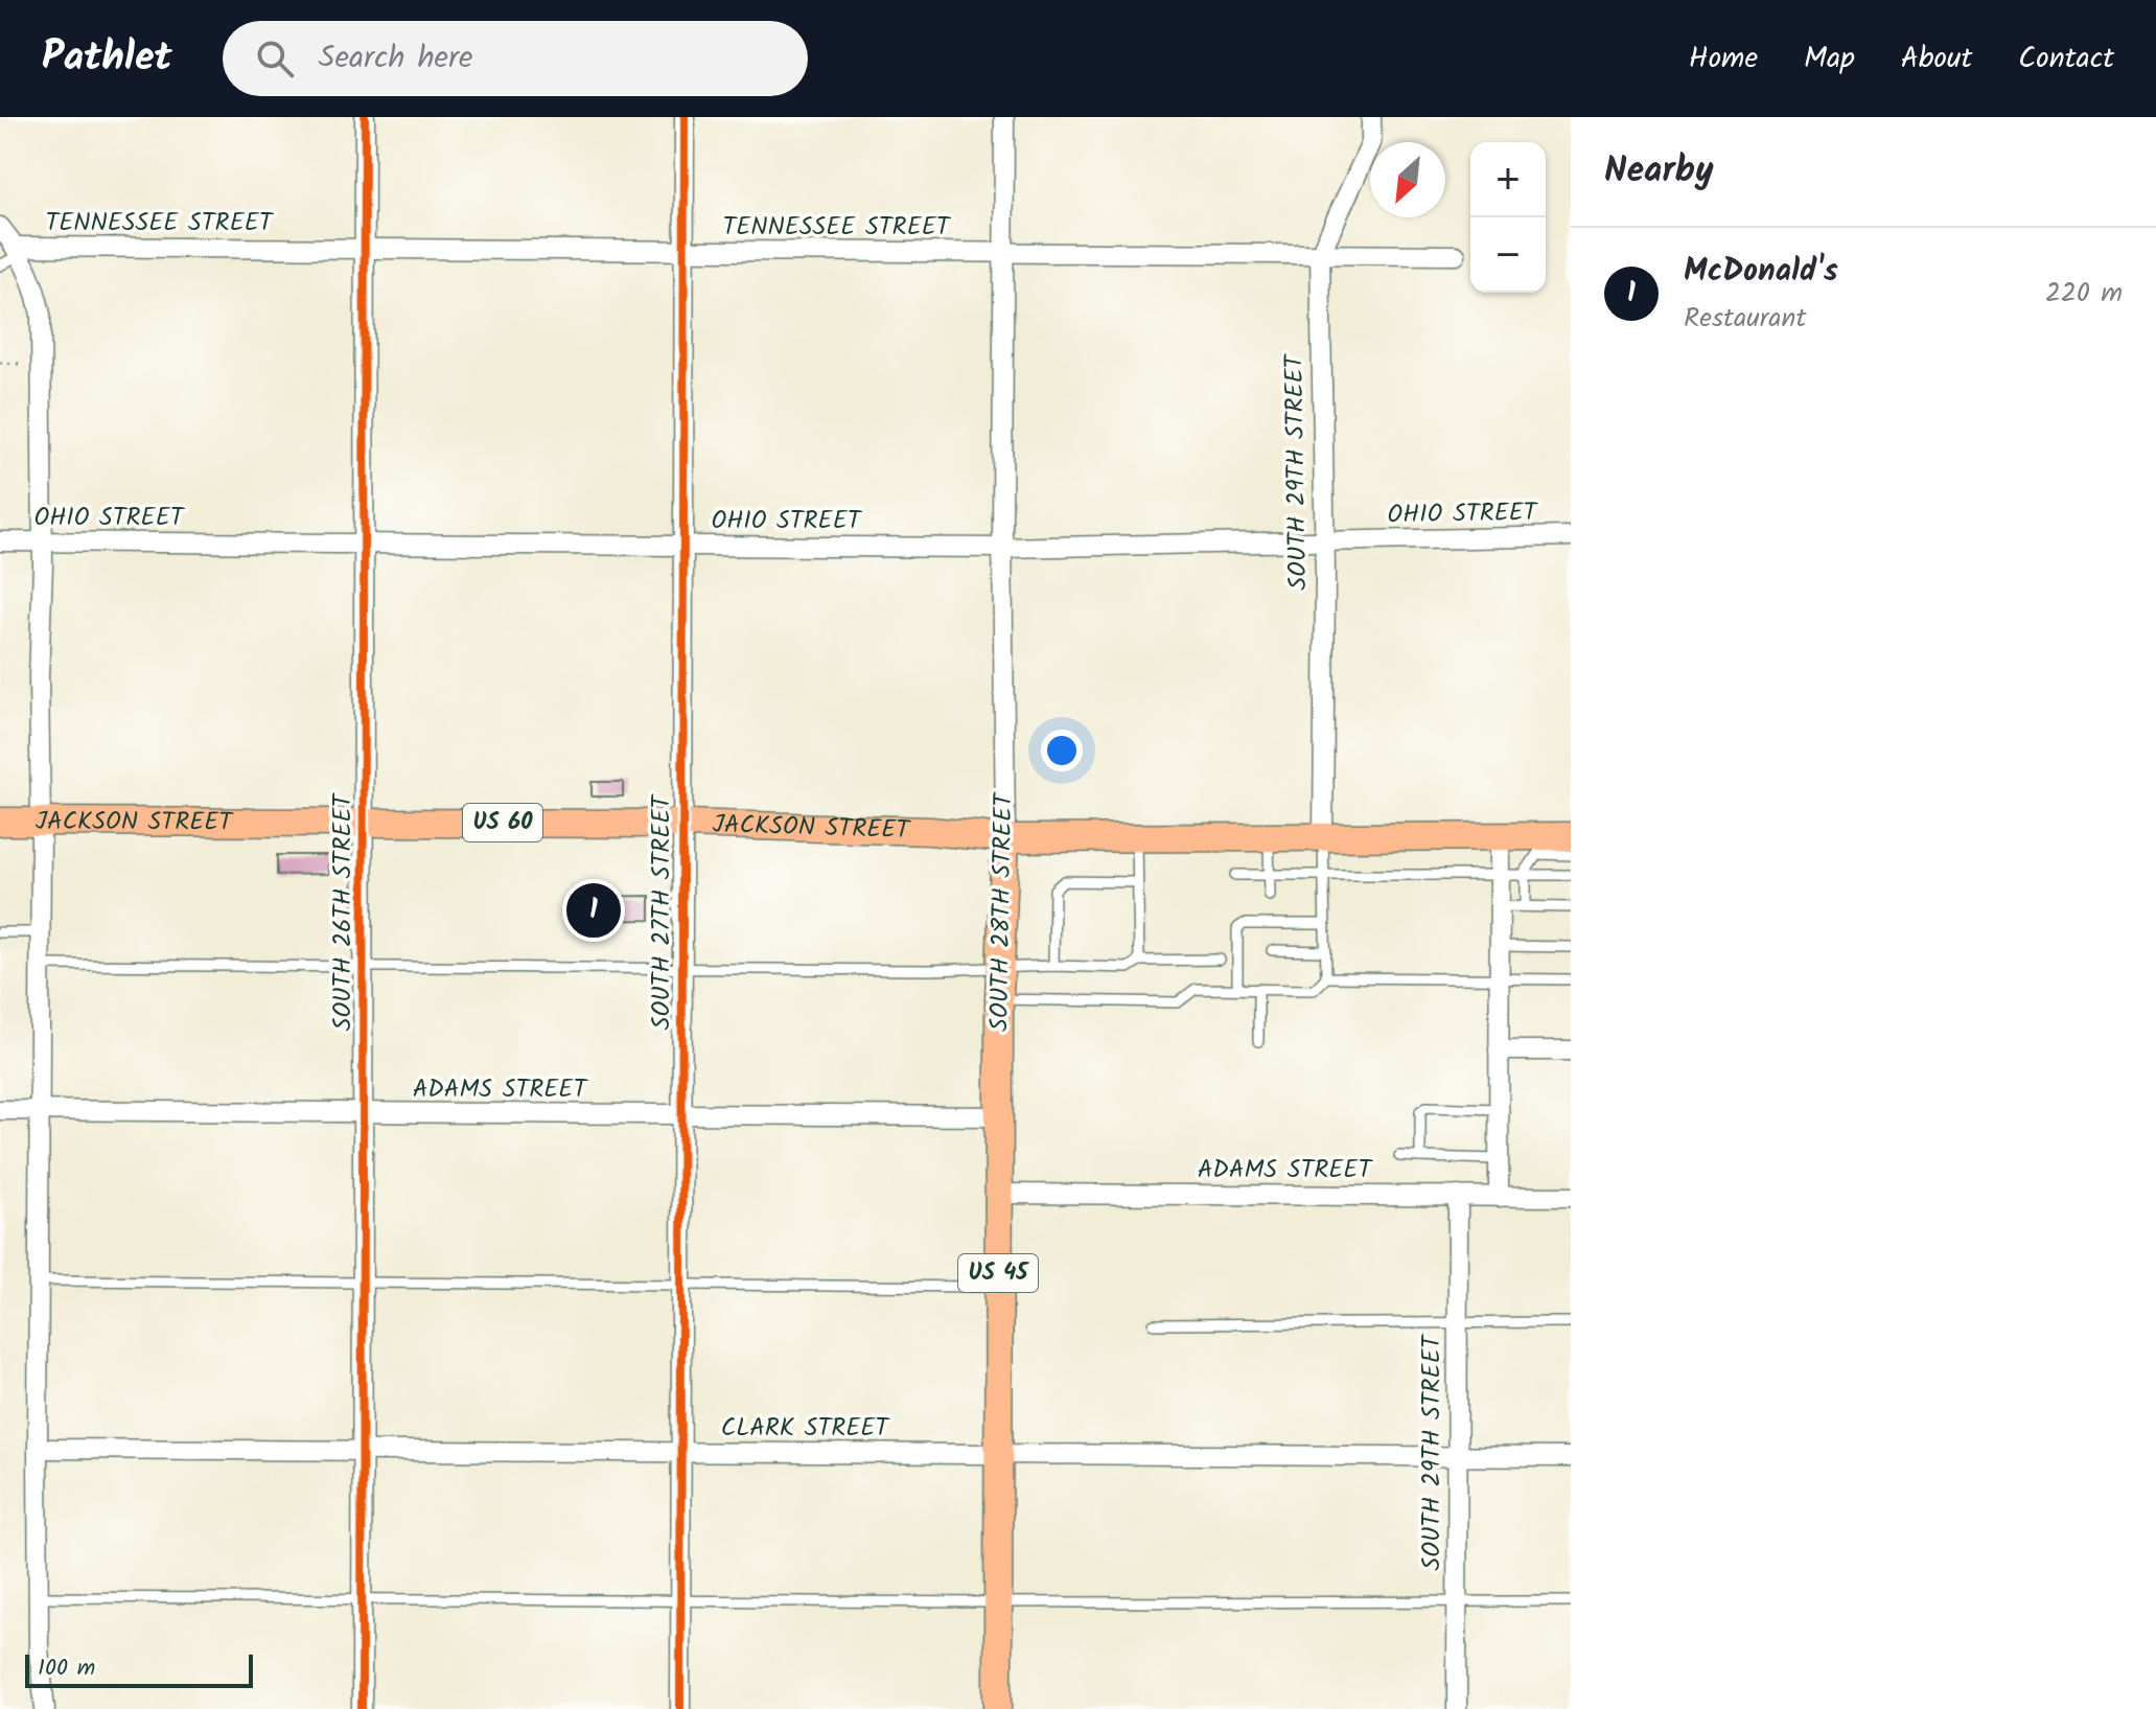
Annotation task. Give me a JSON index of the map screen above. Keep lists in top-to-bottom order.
{
  "streets": {
    "main road": [
      "JACKSON STREET",
      "US 60",
      "SOUTH 28TH STREET",
      "US 45"
    ],
    "street": [
      "TENNESSEE STREET",
      "SOUTH 29TH STREET",
      "OHIO STREET",
      "SOUTH 26TH STREET",
      "SOUTH 27TH STREET",
      "ADAMS STREET",
      "CLARK STREET"
    ]
  },
  "crossings": [
    ["TENNESSEE STREET", "SOUTH 29TH STREET"],
    ["TENNESSEE STREET", "SOUTH 26TH STREET"],
    ["TENNESSEE STREET", "SOUTH 27TH STREET"],
    ["TENNESSEE STREET", "SOUTH 28TH STREET"],
    ["SOUTH 29TH STREET", "OHIO STREET"],
    ["SOUTH 29TH STREET", "JACKSON STREET"],
    ["SOUTH 29TH STREET", "ADAMS STREET"],
    ["SOUTH 29TH STREET", "CLARK STREET"],
    ["OHIO STREET", "SOUTH 26TH STREET"],
    ["OHIO STREET", "SOUTH 27TH STREET"],
    ["OHIO STREET", "SOUTH 28TH STREET"],
    ["JACKSON STREET", "SOUTH 26TH STREET"],
    ["JACKSON STREET", "SOUTH 27TH STREET"],
    ["JACKSON STREET", "SOUTH 28TH STREET"],
    ["SOUTH 26TH STREET", "ADAMS STREET"],
    ["SOUTH 26TH STREET", "CLARK STREET"],
    ["SOUTH 27TH STREET", "ADAMS STREET"],
    ["SOUTH 27TH STREET", "CLARK STREET"],
    ["SOUTH 28TH STREET", "ADAMS STREET"],
    ["SOUTH 28TH STREET", "CLARK STREET"]
  ],
  "scale_bar": "100 m",
  "north": "bottom left",
  "page": {
    "header": "Pathlet",
    "search": "Search here",
    "nav": [
      "Home",
      "Map",
      "About",
      "Contact"
    ],
    "heading": "Nearby",
    "map_buttons": ["+", "−"],
    "list": [
      {
        "mark": "1",
        "name": "McDonald's",
        "note": "Restaurant",
        "value": "220 m"
      }
    ],
    "pins": "1",
    "scale": "100 m"
  }
}
